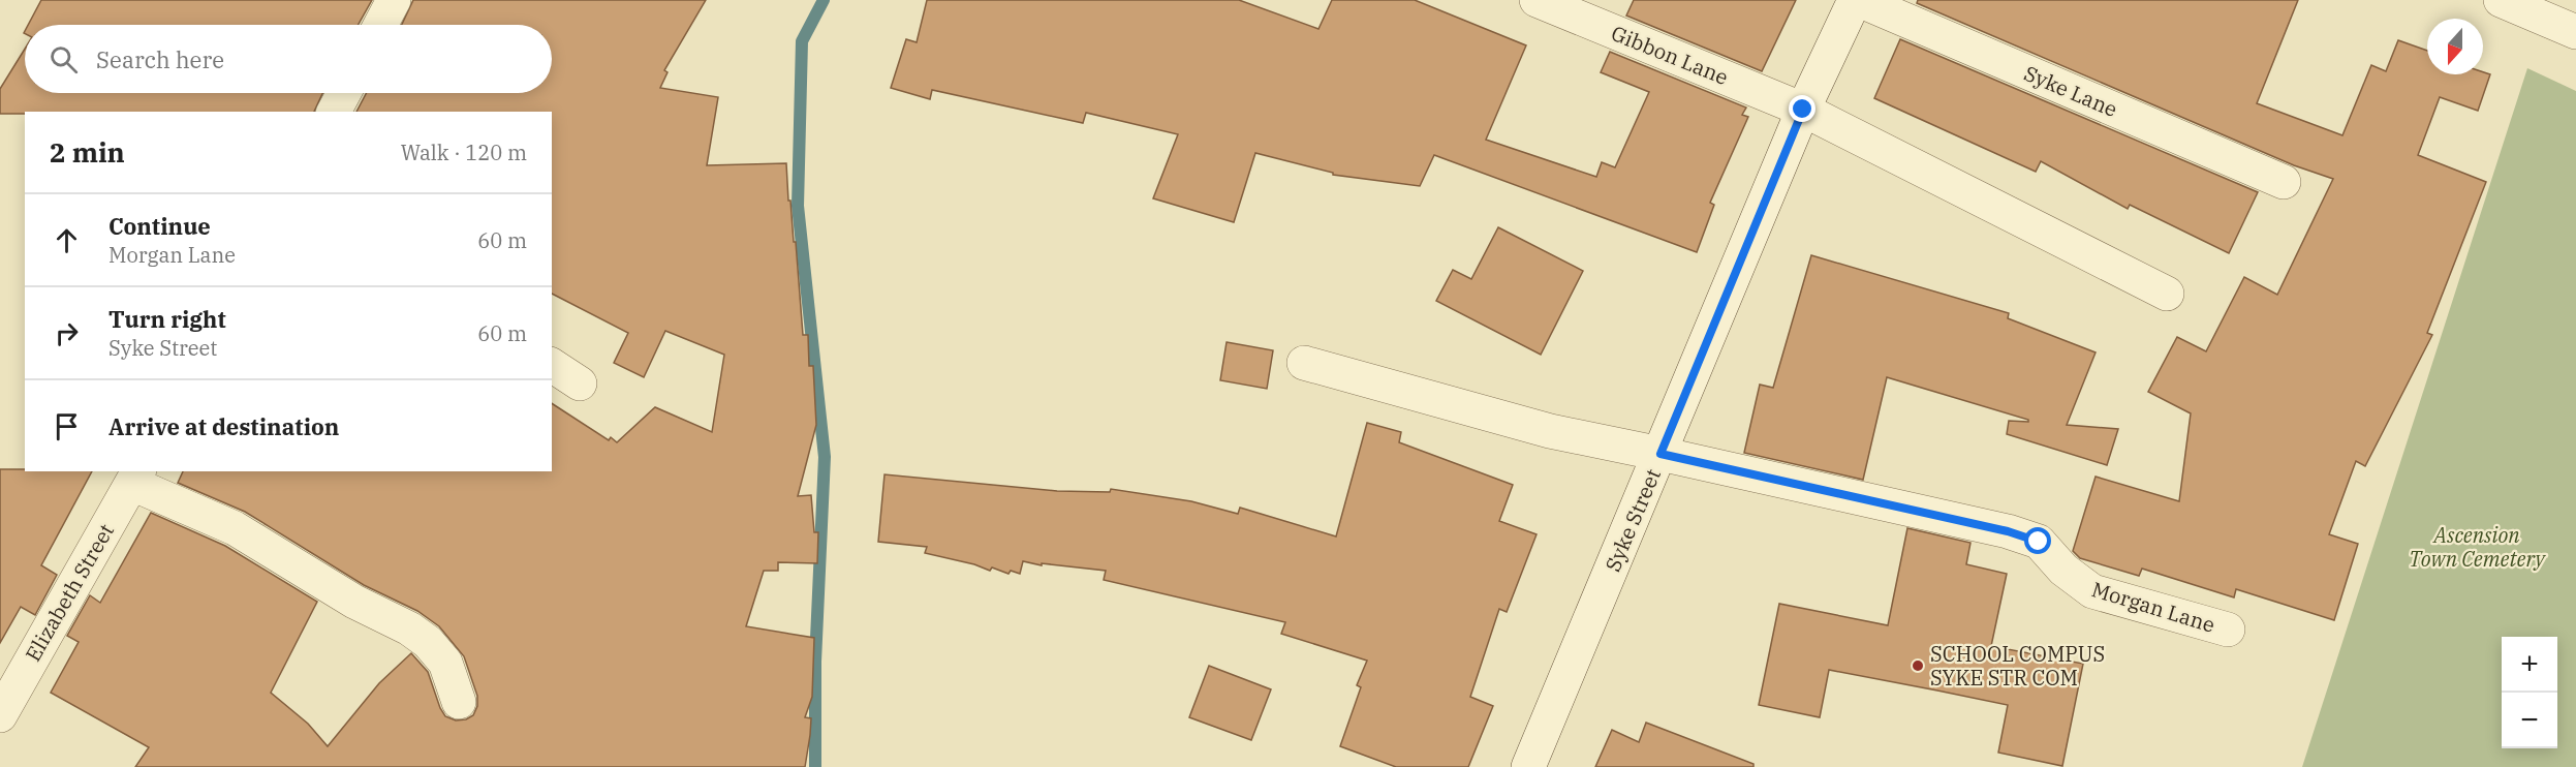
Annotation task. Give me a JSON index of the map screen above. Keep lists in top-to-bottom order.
{
  "streets": {
    "street": [
      "Gibbon Lane",
      "Syke Lane",
      "Syke Street",
      "Elizabeth Street",
      "Morgan Lane"
    ]
  },
  "crossings": [
    ["Gibbon Lane", "Syke Street"],
    ["Syke Lane", "Syke Street"],
    ["Syke Street", "Morgan Lane"]
  ],
  "parks": ["Ascension Town Cemetery"],
  "places": ["SCHOOL COMPUS SYKE STR COM"],
  "north": "bottom",
  "page": {
    "search": "Search here",
    "heading": ["2 min", "Walk · 120 m"],
    "list": [
      ["Continue", "Morgan Lane", "60 m"],
      ["Turn right", "Syke Street", "60 m"],
      "Arrive at destination"
    ],
    "map_buttons": ["+", "−"]
  }
}
